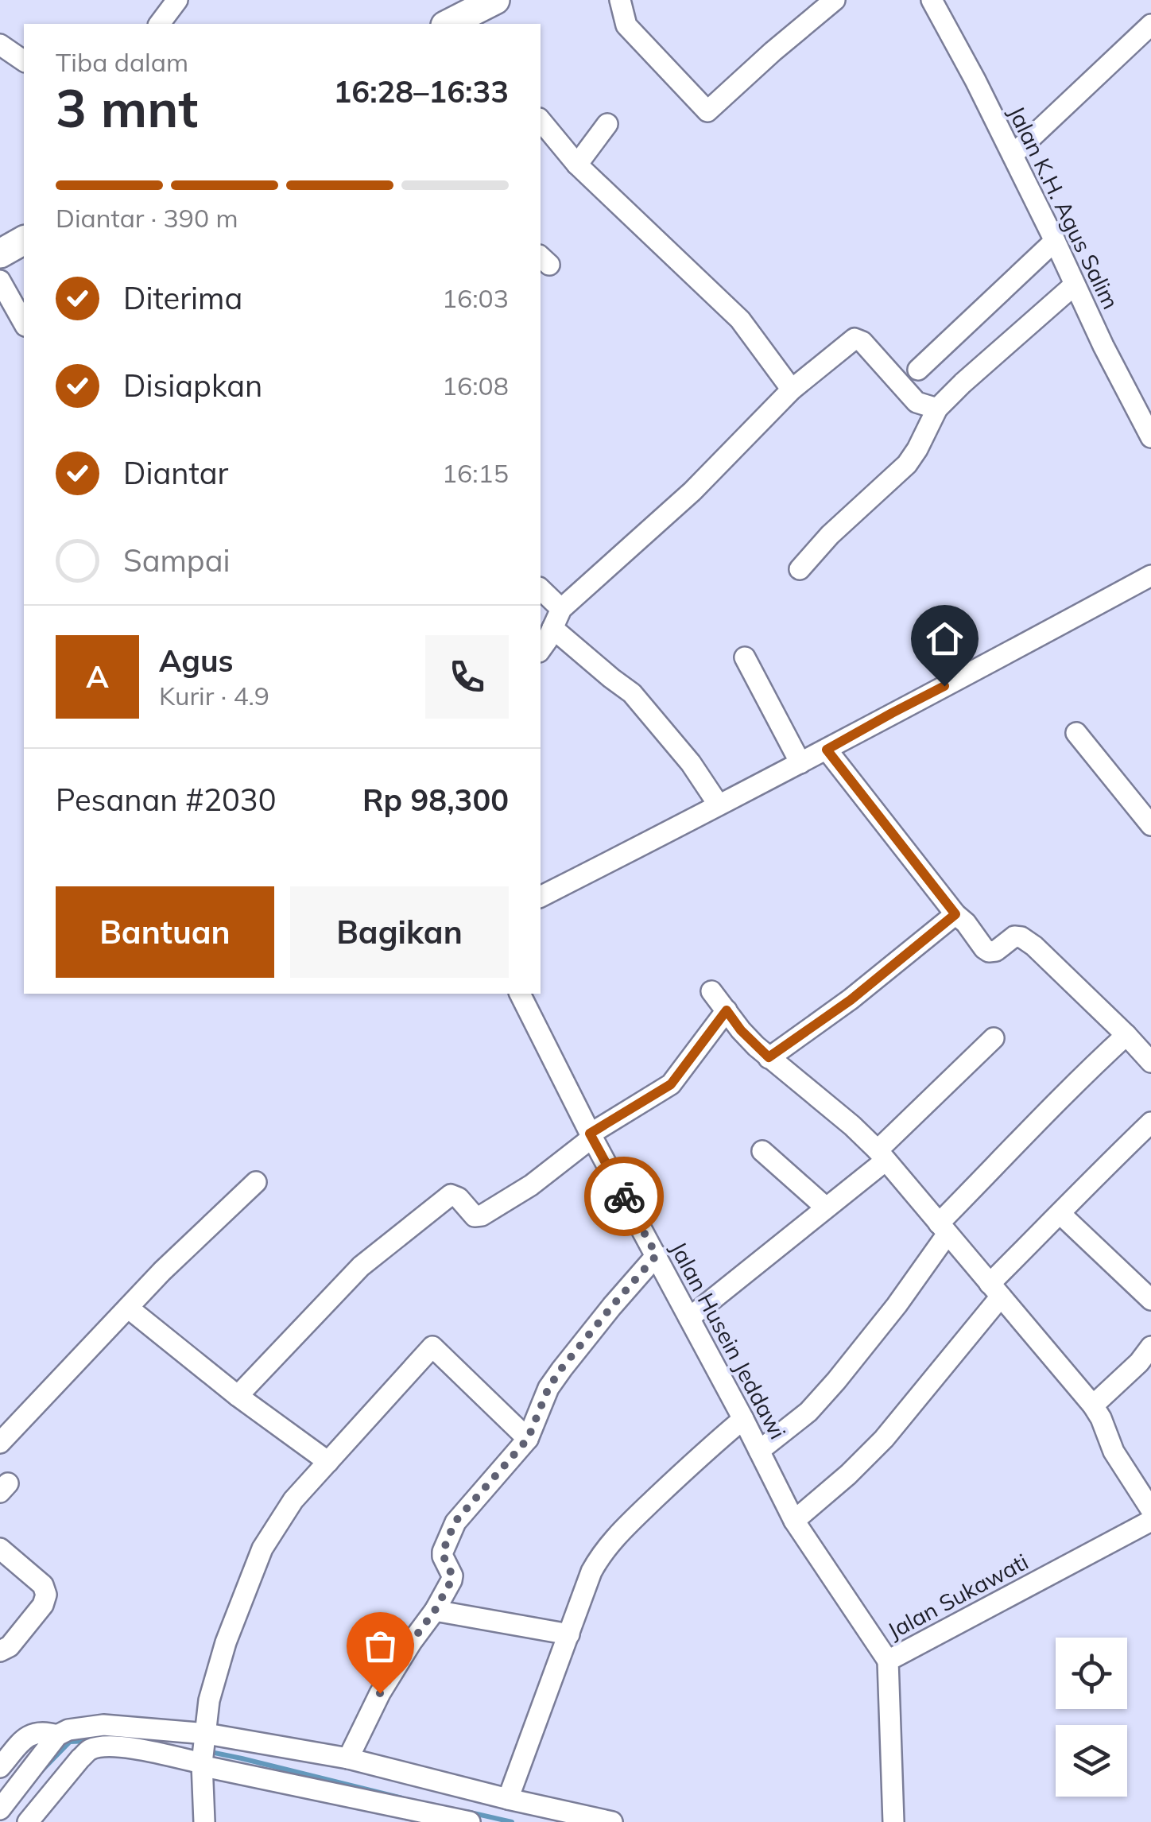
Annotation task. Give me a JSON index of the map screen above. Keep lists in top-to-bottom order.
{
  "streets": {
    "street": ["Jalan K.H. Agus Salim", "Jalan Husein Jeddawi", "Jalan Sukawati"]
  },
  "crossings": [
    ["Jalan Husein Jeddawi", "Jalan Sukawati"]
  ],
  "page": {
    "heading": ["3 mnt", "Tiba dalam", "16:28–16:33"],
    "panel": [
      "Agus",
      "Kurir · 4.9",
      "Pesanan #2030",
      "Rp 98,300"
    ],
    "bar": "Diantar · 390 m",
    "list": [
      ["Diterima", "16:03"],
      ["Disiapkan", "16:08"],
      ["Diantar", "16:15"],
      "Sampai"
    ],
    "round": "A",
    "buttons": ["Bantuan", "Bagikan"]
  }
}
